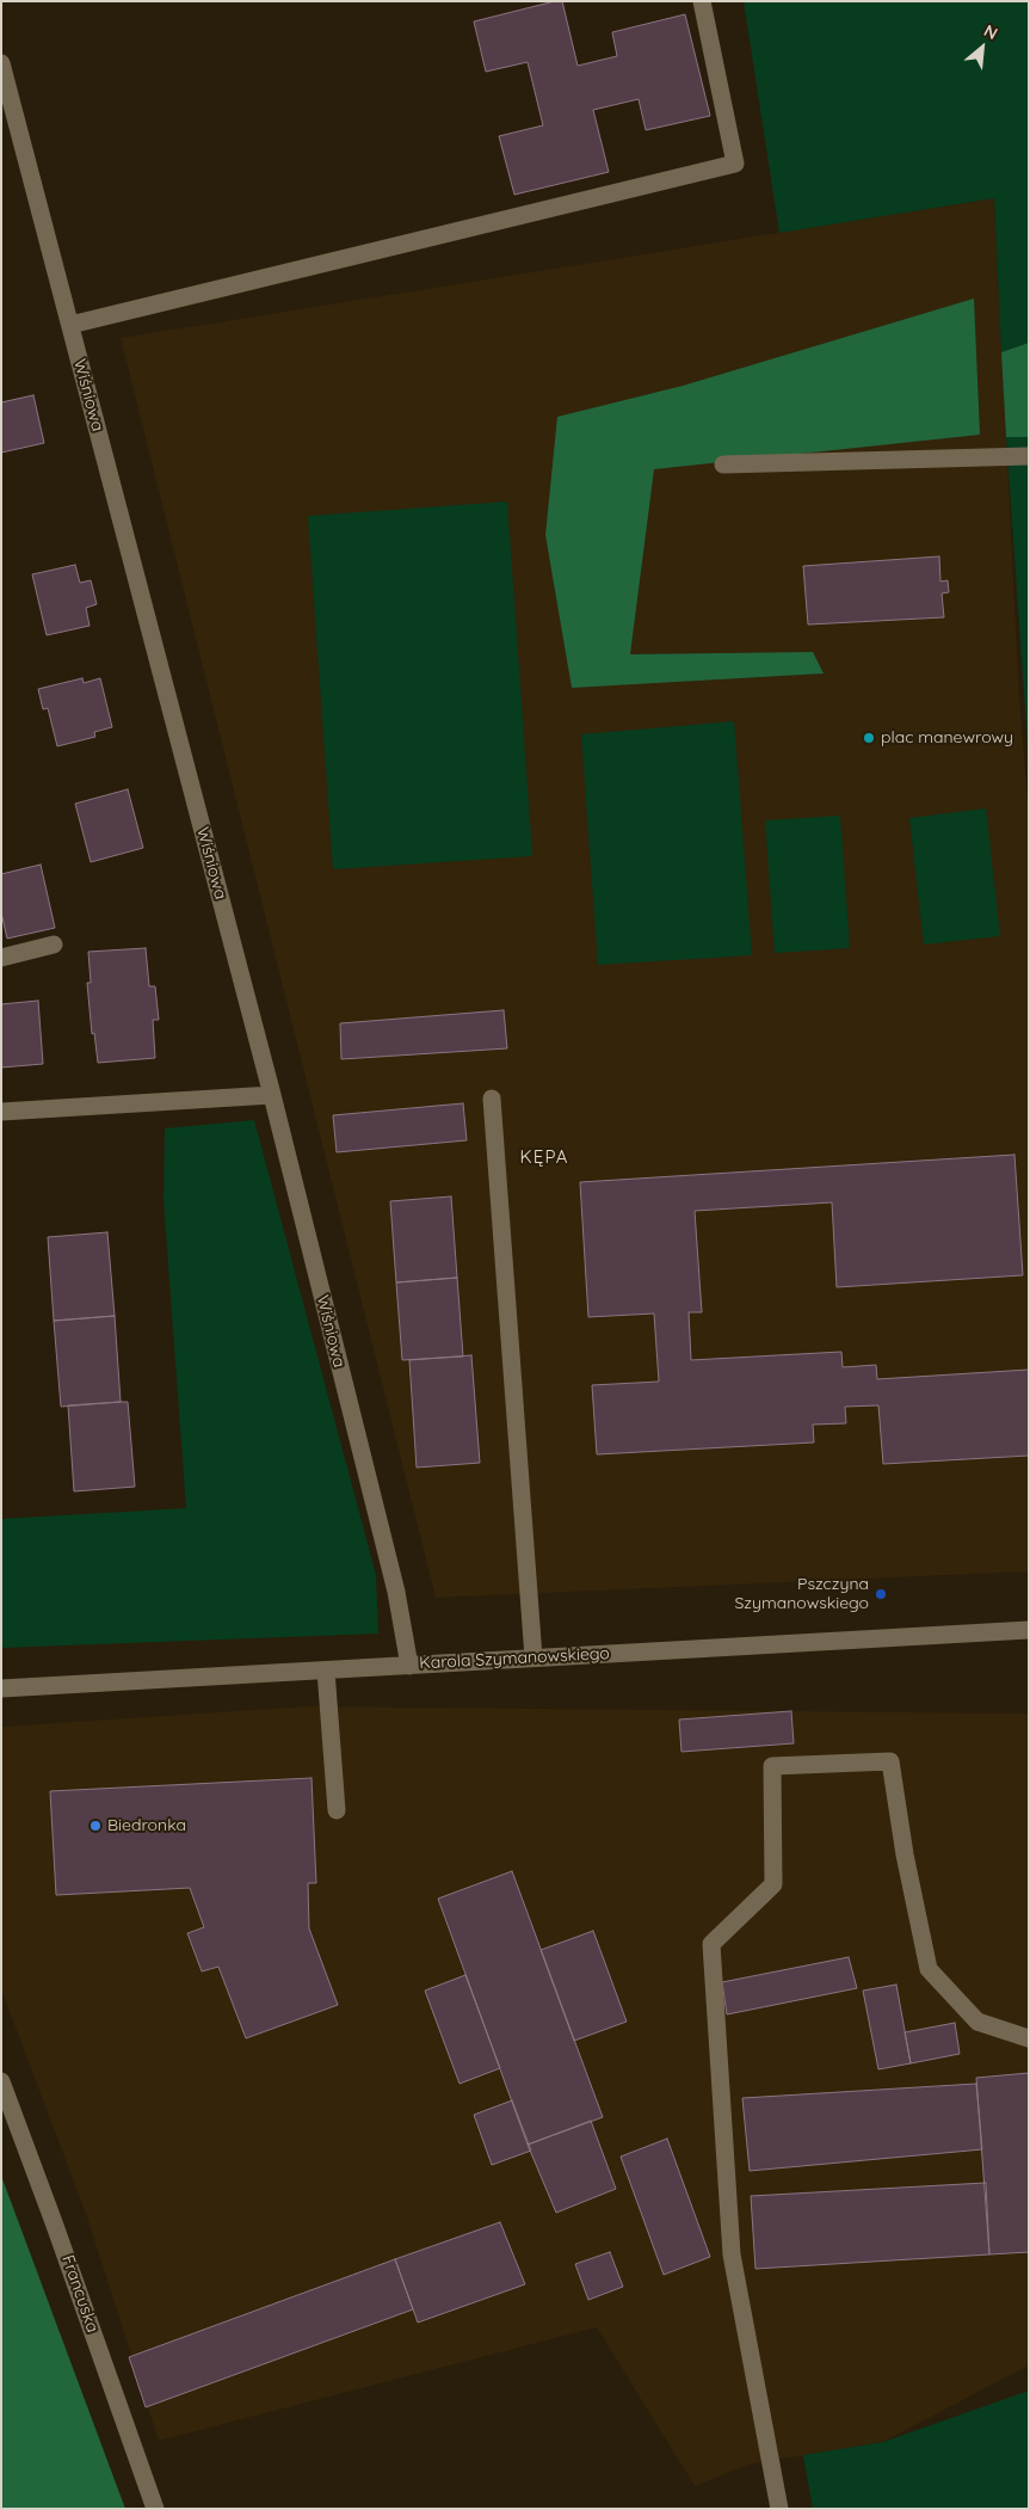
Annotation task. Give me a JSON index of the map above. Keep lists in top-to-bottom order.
{
  "streets": {
    "street": ["Wiśniowa", "Karola Szymanowskiego", "Francuska"]
  },
  "crossings": [
    ["Wiśniowa", "Karola Szymanowskiego"]
  ],
  "districts": ["KĘPA"],
  "places": ["plac manewrowy", "Pszczyna Szymanowskiego", "Biedronka"],
  "north": "top right"
}
